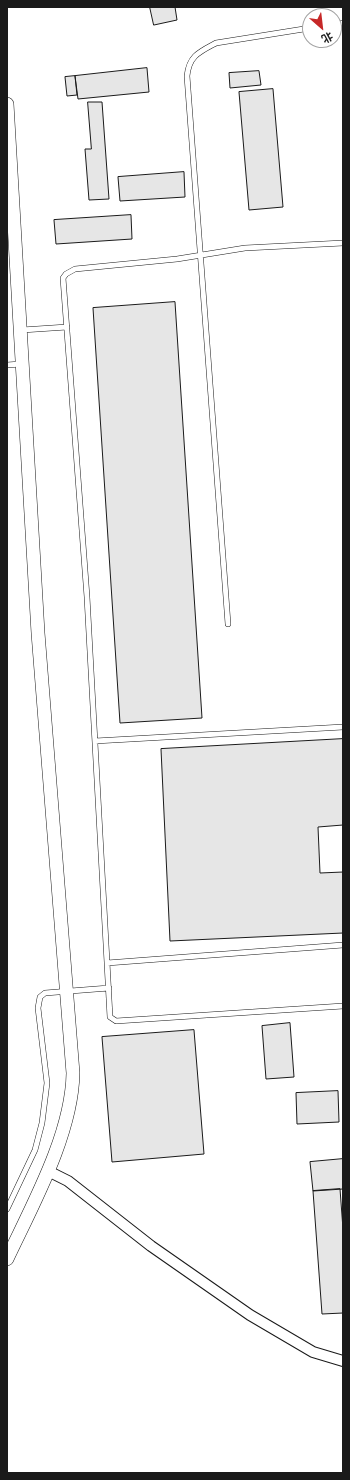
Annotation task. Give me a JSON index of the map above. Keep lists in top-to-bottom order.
{
  "north": "bottom right"
}
